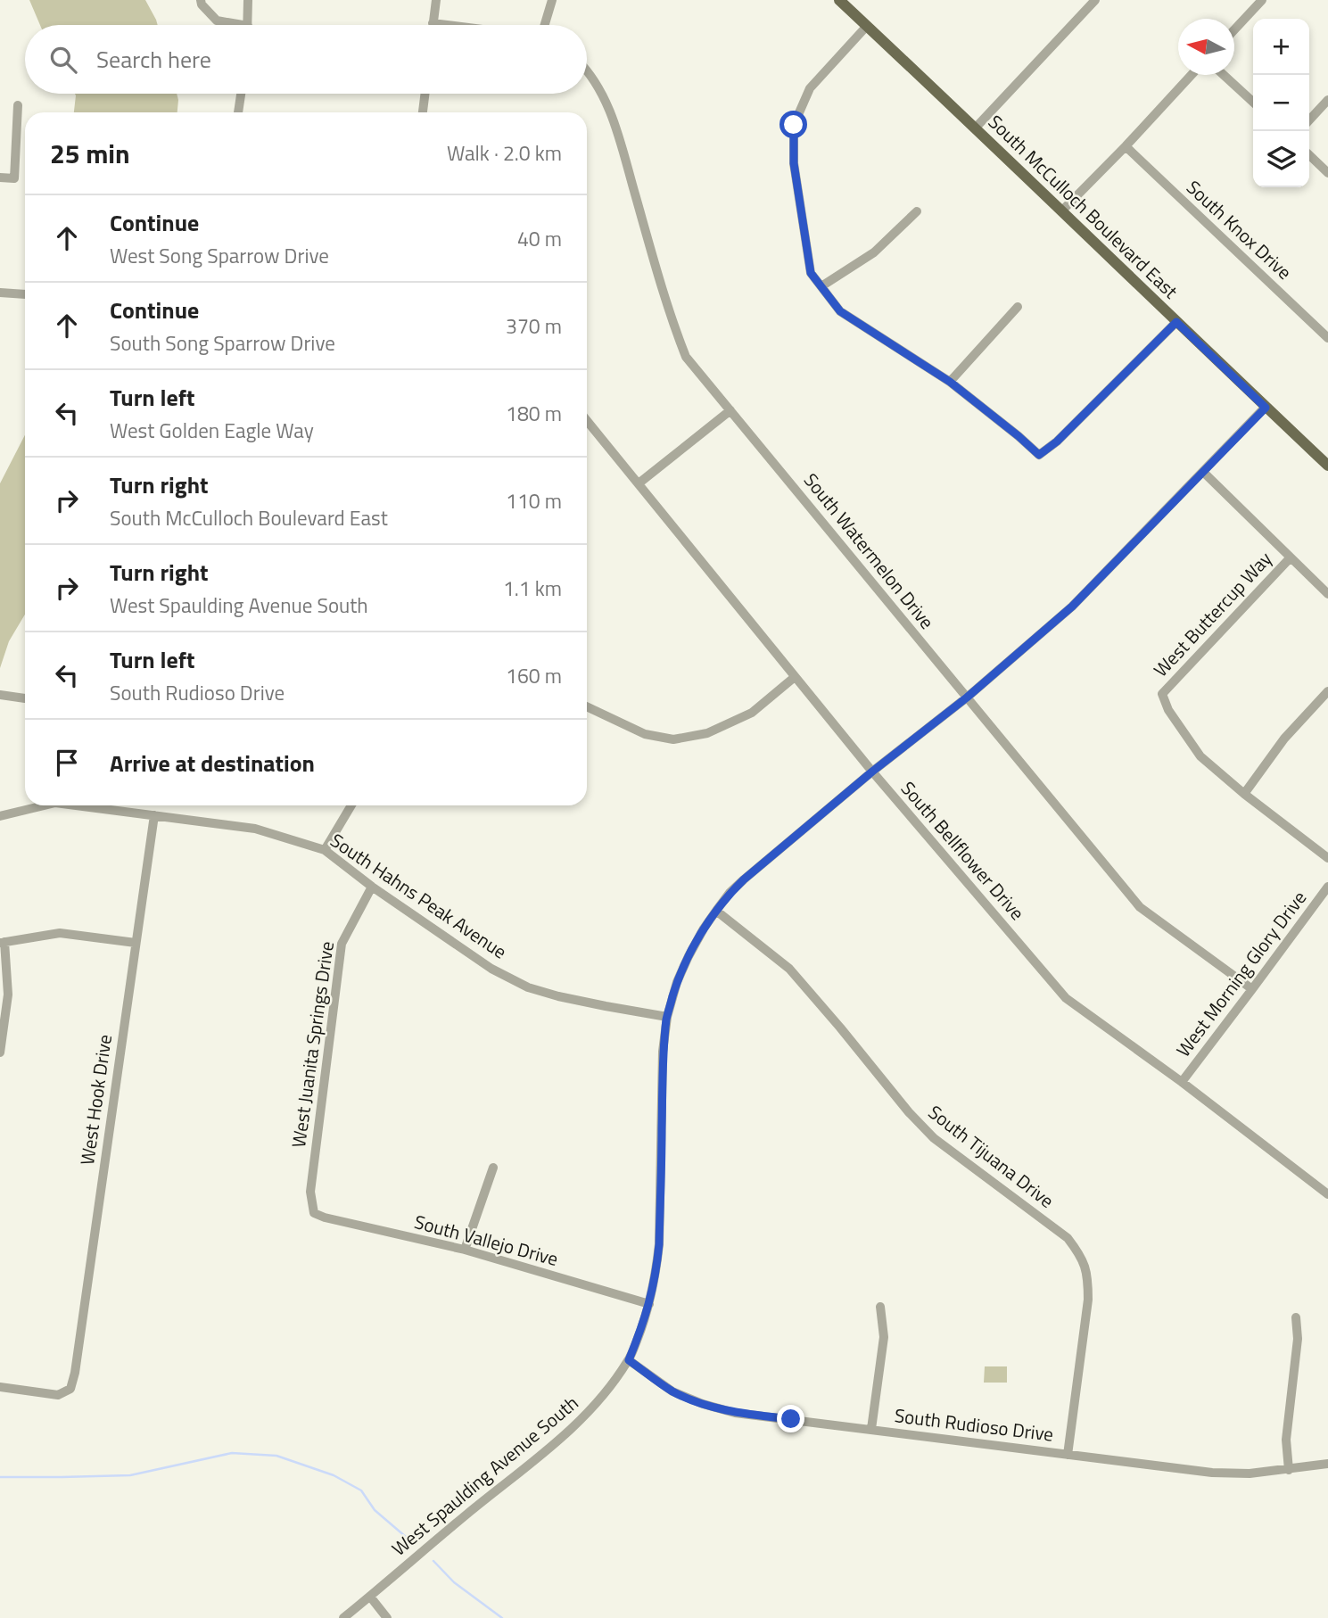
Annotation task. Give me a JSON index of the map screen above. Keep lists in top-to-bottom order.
{
  "streets": {
    "main road": ["South McCulloch Boulevard East"],
    "street": [
      "South Knox Drive",
      "South Watermelon Drive",
      "West Buttercup Way",
      "South Bellflower Drive",
      "South Hahns Peak Avenue",
      "West Morning Glory Drive",
      "West Juanita Springs Drive",
      "West Hook Drive",
      "South Tijuana Drive",
      "South Vallejo Drive",
      "South Rudioso Drive",
      "West Spaulding Avenue South"
    ]
  },
  "crossings": [
    ["South McCulloch Boulevard East", "West Spaulding Avenue South"],
    ["South Watermelon Drive", "West Morning Glory Drive"],
    ["South Watermelon Drive", "West Spaulding Avenue South"],
    ["South Bellflower Drive", "West Morning Glory Drive"],
    ["South Bellflower Drive", "West Spaulding Avenue South"],
    ["South Hahns Peak Avenue", "West Juanita Springs Drive"],
    ["South Hahns Peak Avenue", "West Hook Drive"],
    ["South Hahns Peak Avenue", "West Spaulding Avenue South"],
    ["West Juanita Springs Drive", "South Vallejo Drive"],
    ["South Tijuana Drive", "South Rudioso Drive"],
    ["South Tijuana Drive", "West Spaulding Avenue South"],
    ["South Vallejo Drive", "West Spaulding Avenue South"],
    ["South Rudioso Drive", "West Spaulding Avenue South"]
  ],
  "north": "left",
  "page": {
    "map_buttons": ["+", "−"],
    "search": "Search here",
    "heading": ["25 min", "Walk · 2.0 km"],
    "list": [
      ["Continue", "West Song Sparrow Drive", "40 m"],
      ["Continue", "South Song Sparrow Drive", "370 m"],
      ["Turn left", "West Golden Eagle Way", "180 m"],
      ["Turn right", "South McCulloch Boulevard East", "110 m"],
      ["Turn right", "West Spaulding Avenue South", "1.1 km"],
      ["Turn left", "South Rudioso Drive", "160 m"],
      "Arrive at destination"
    ]
  }
}
